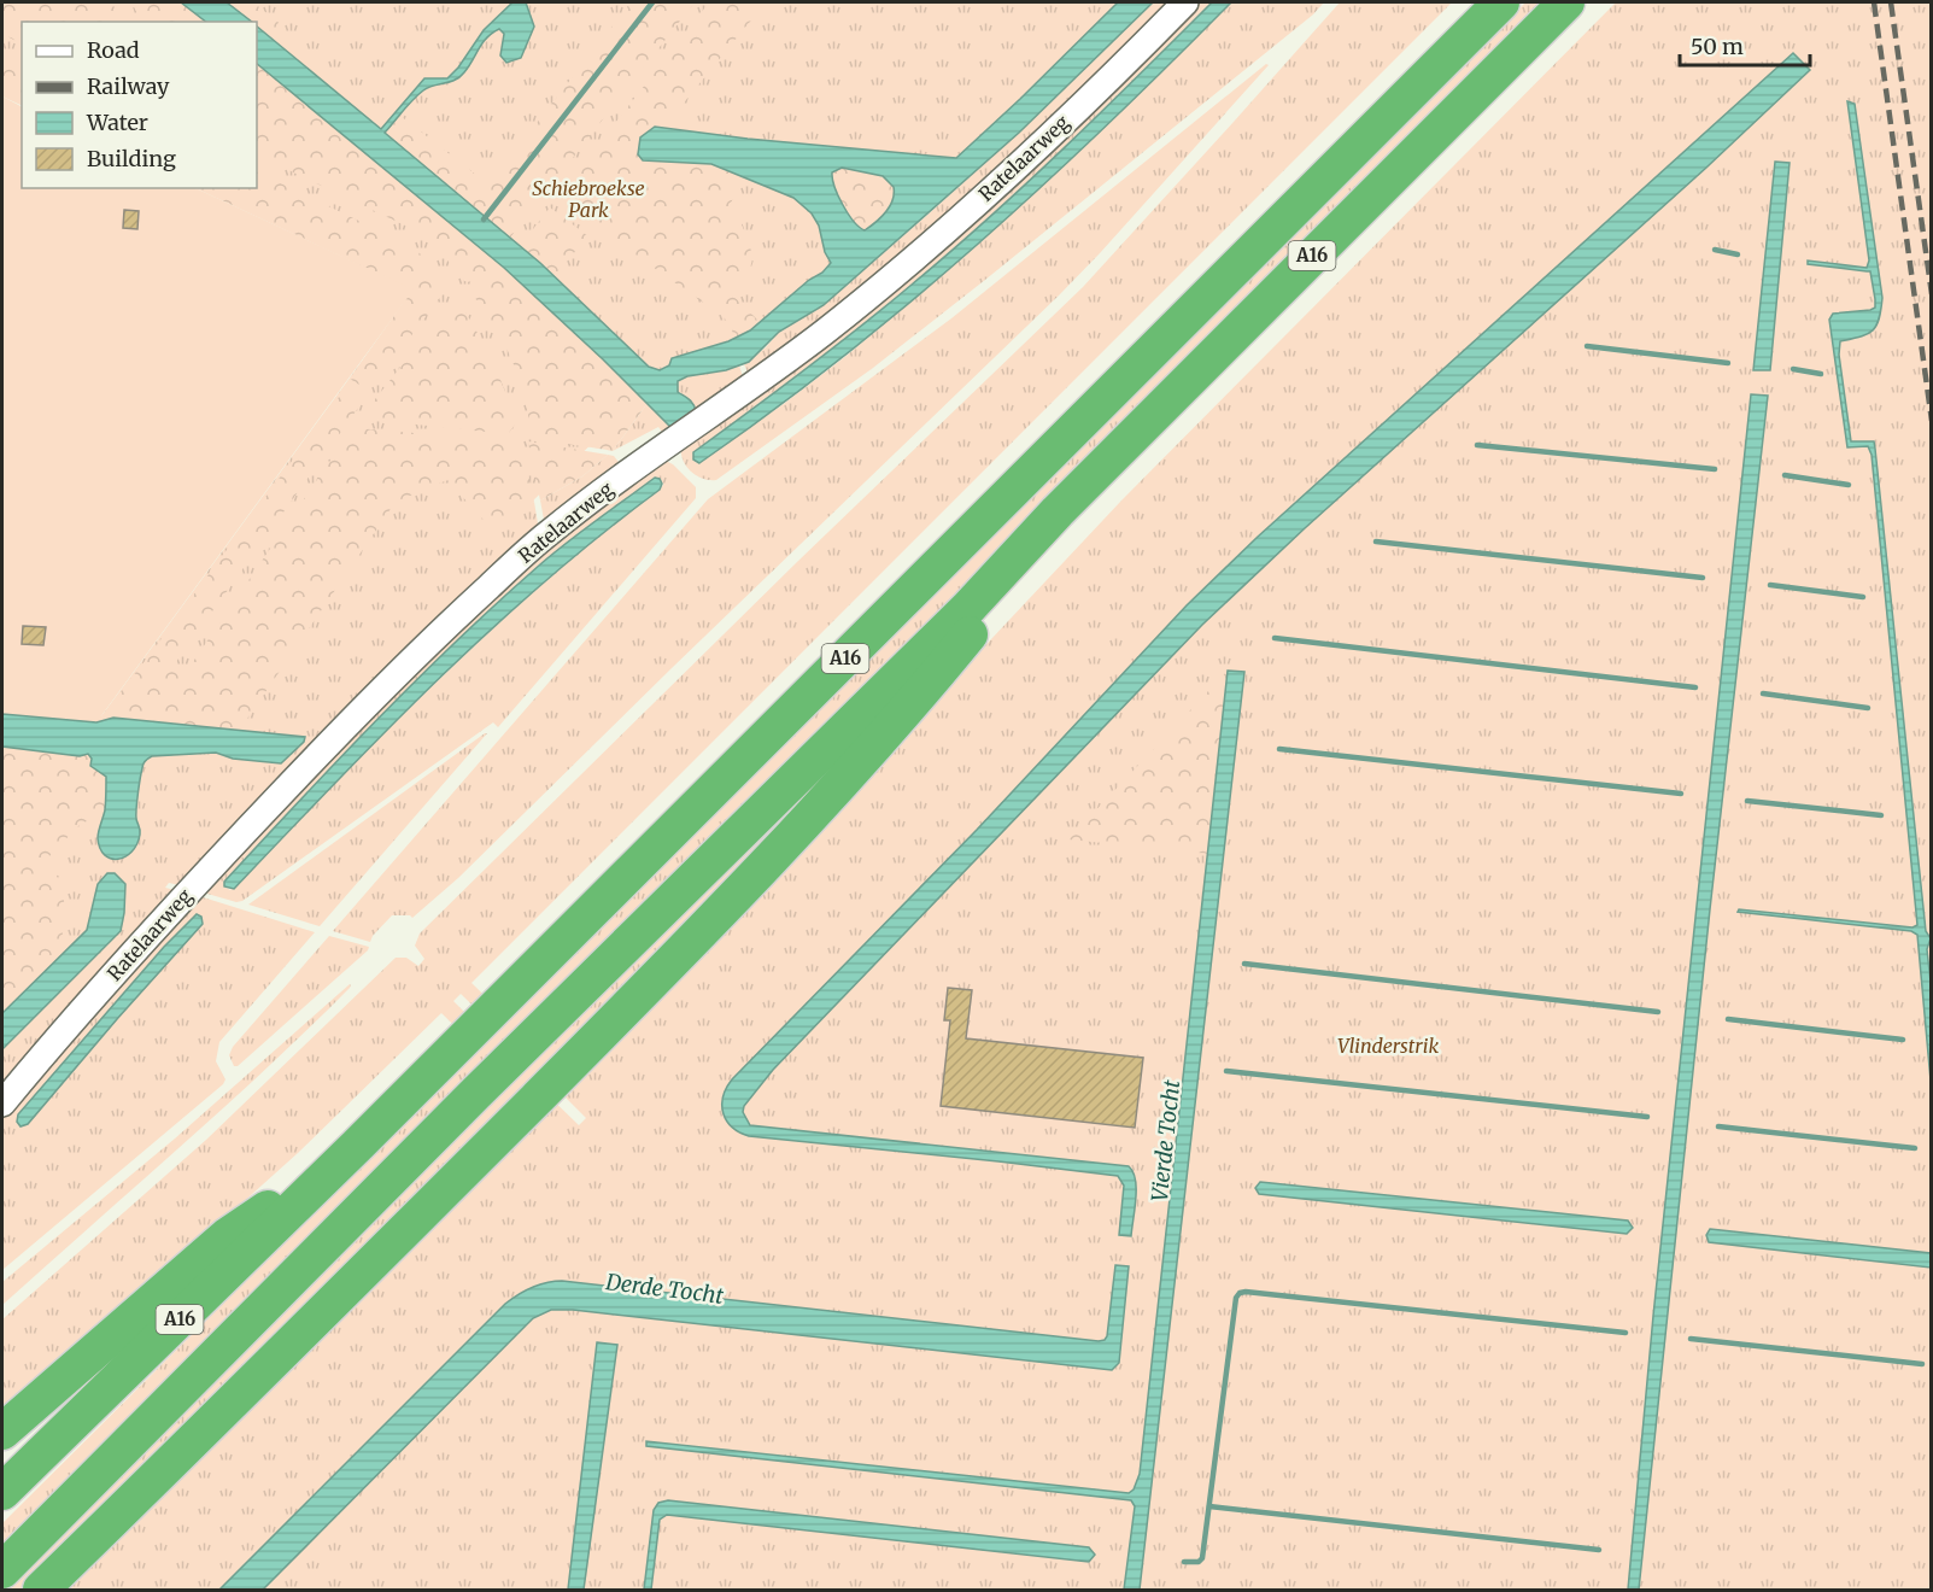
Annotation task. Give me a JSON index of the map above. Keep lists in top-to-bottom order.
{
  "streets": {
    "highway": ["A16"],
    "street": ["Ratelaarweg"]
  },
  "water": ["Vierde Tocht", "Derde Tocht"],
  "parks": ["Schiebroekse Park", "Vlinderstrik"],
  "legend": [
    "Road",
    "Railway",
    "Water",
    "Building"
  ],
  "scale_bar": "50 m"
}
